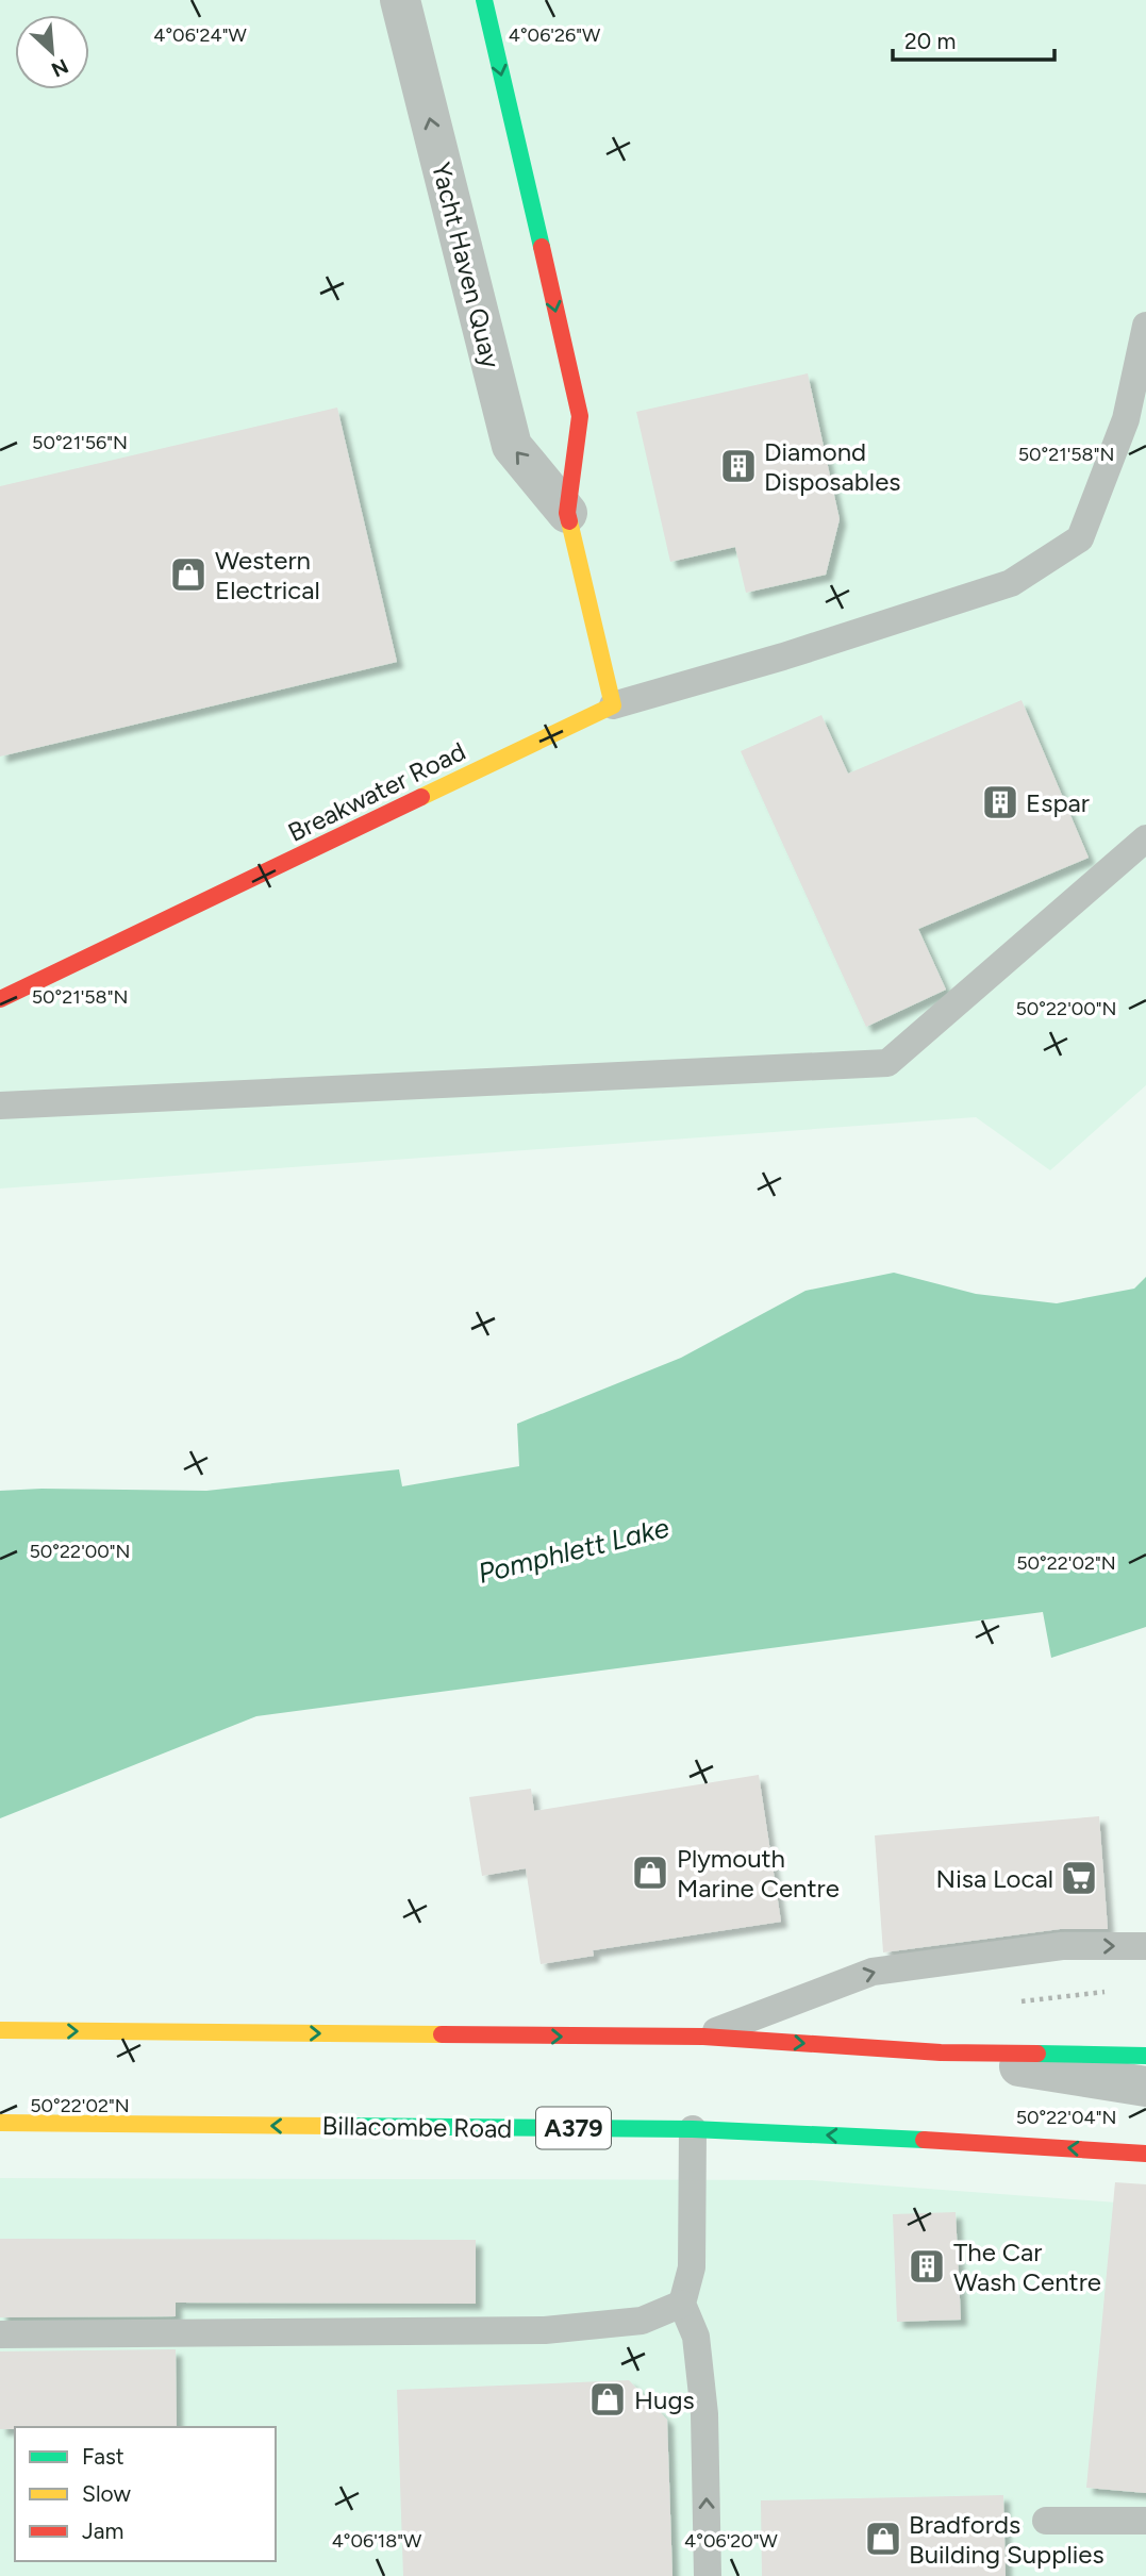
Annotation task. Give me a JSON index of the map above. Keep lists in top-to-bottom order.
{
  "streets": {
    "main road": [
      "Yacht Haven Quay",
      "Breakwater Road",
      "Billacombe Road",
      "A379"
    ]
  },
  "crossings": [
    ["Yacht Haven Quay", "Breakwater Road"]
  ],
  "water": ["Pomphlett Lake"],
  "places": {
    "building": ["Diamond Disposables", "Espar", "The Car Wash Centre"],
    "shop": [
      "Western Electrical",
      "Plymouth Marine Centre",
      "Hugs",
      "Bradfords Building Supplies"
    ],
    "supermarket": ["Nisa Local"]
  },
  "legend": ["Fast", "Slow", "Jam"],
  "scale_bar": "20 m",
  "north": "bottom right",
  "coordinates": [
    "4°06'24\"W",
    "4°06'26\"W",
    "50°21'56\"N",
    "50°21'58\"N",
    "50°22'00\"N",
    "50°22'02\"N",
    "50°22'04\"N",
    "4°06'18\"W",
    "4°06'20\"W"
  ]
}
